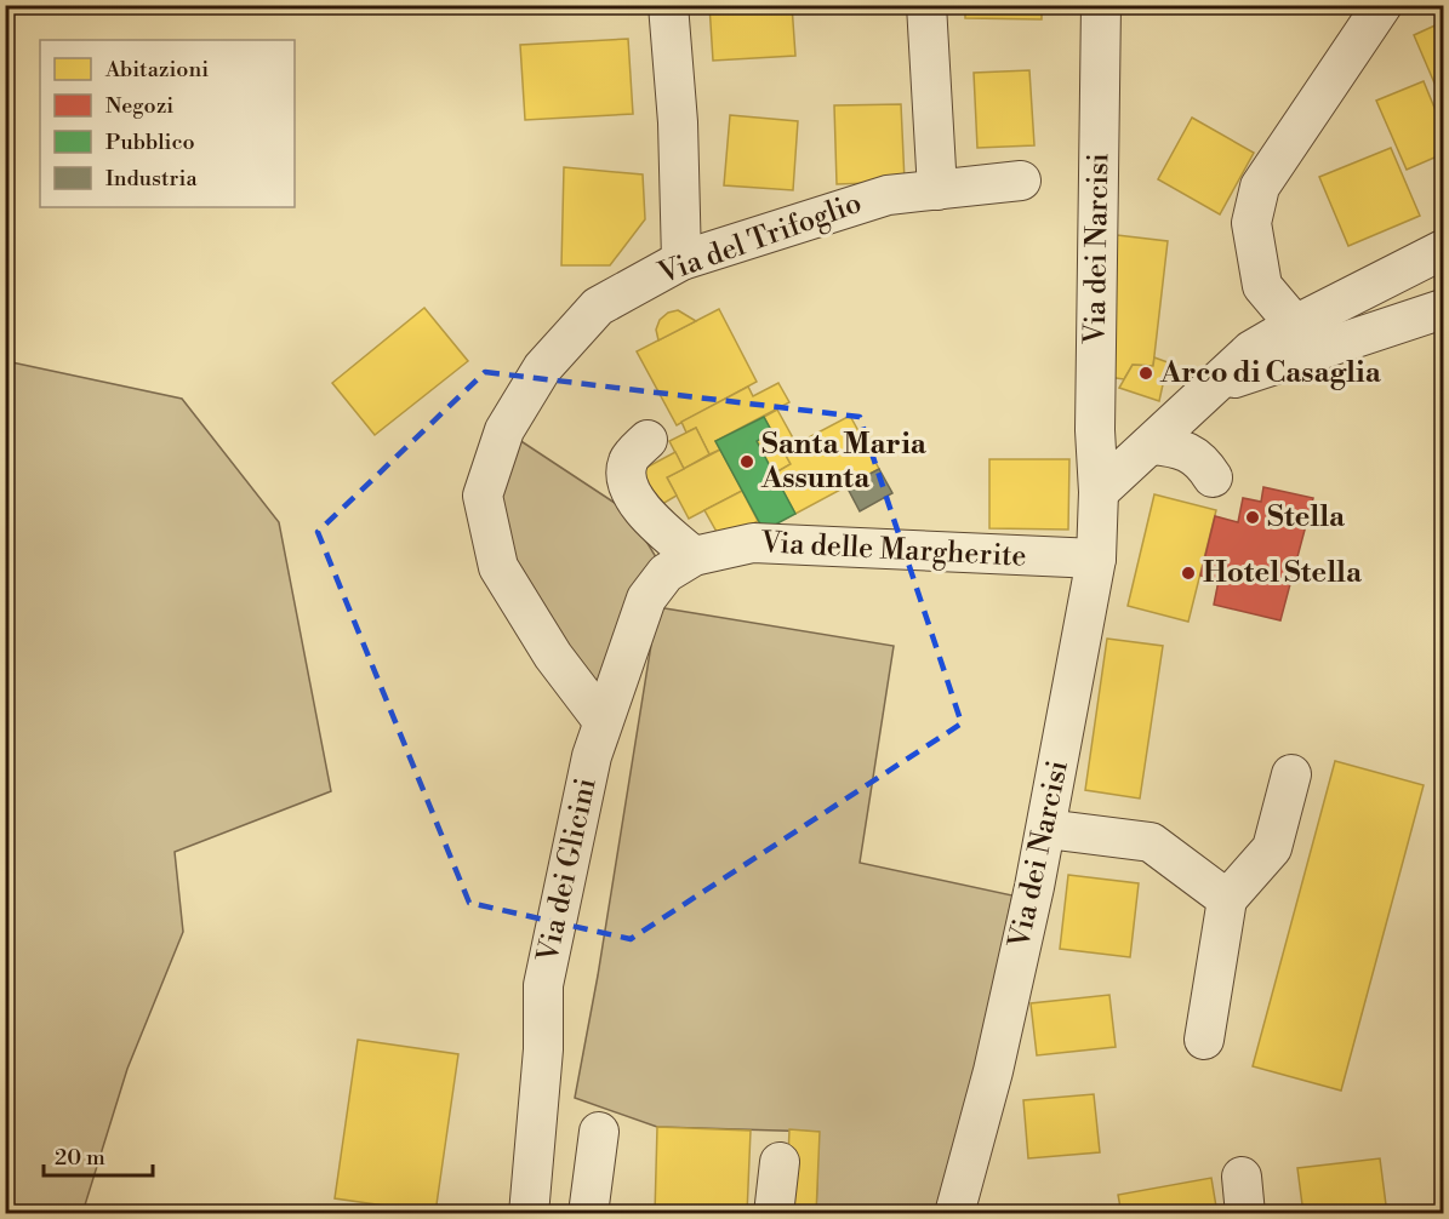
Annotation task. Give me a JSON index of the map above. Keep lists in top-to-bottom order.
{
  "streets": {
    "street": [
      "Via del Trifoglio",
      "Via dei Narcisi",
      "Via delle Margherite",
      "Via dei Glicini"
    ]
  },
  "crossings": [
    ["Via del Trifoglio", "Via dei Glicini"],
    ["Via dei Narcisi", "Via delle Margherite"],
    ["Via delle Margherite", "Via dei Glicini"]
  ],
  "places": [
    "Arco di Casaglia",
    "Santa Maria Assunta",
    "Stella",
    "Hotel Stella"
  ],
  "legend": [
    "Abitazioni",
    "Negozi",
    "Pubblico",
    "Industria"
  ],
  "scale_bar": "20 m"
}
